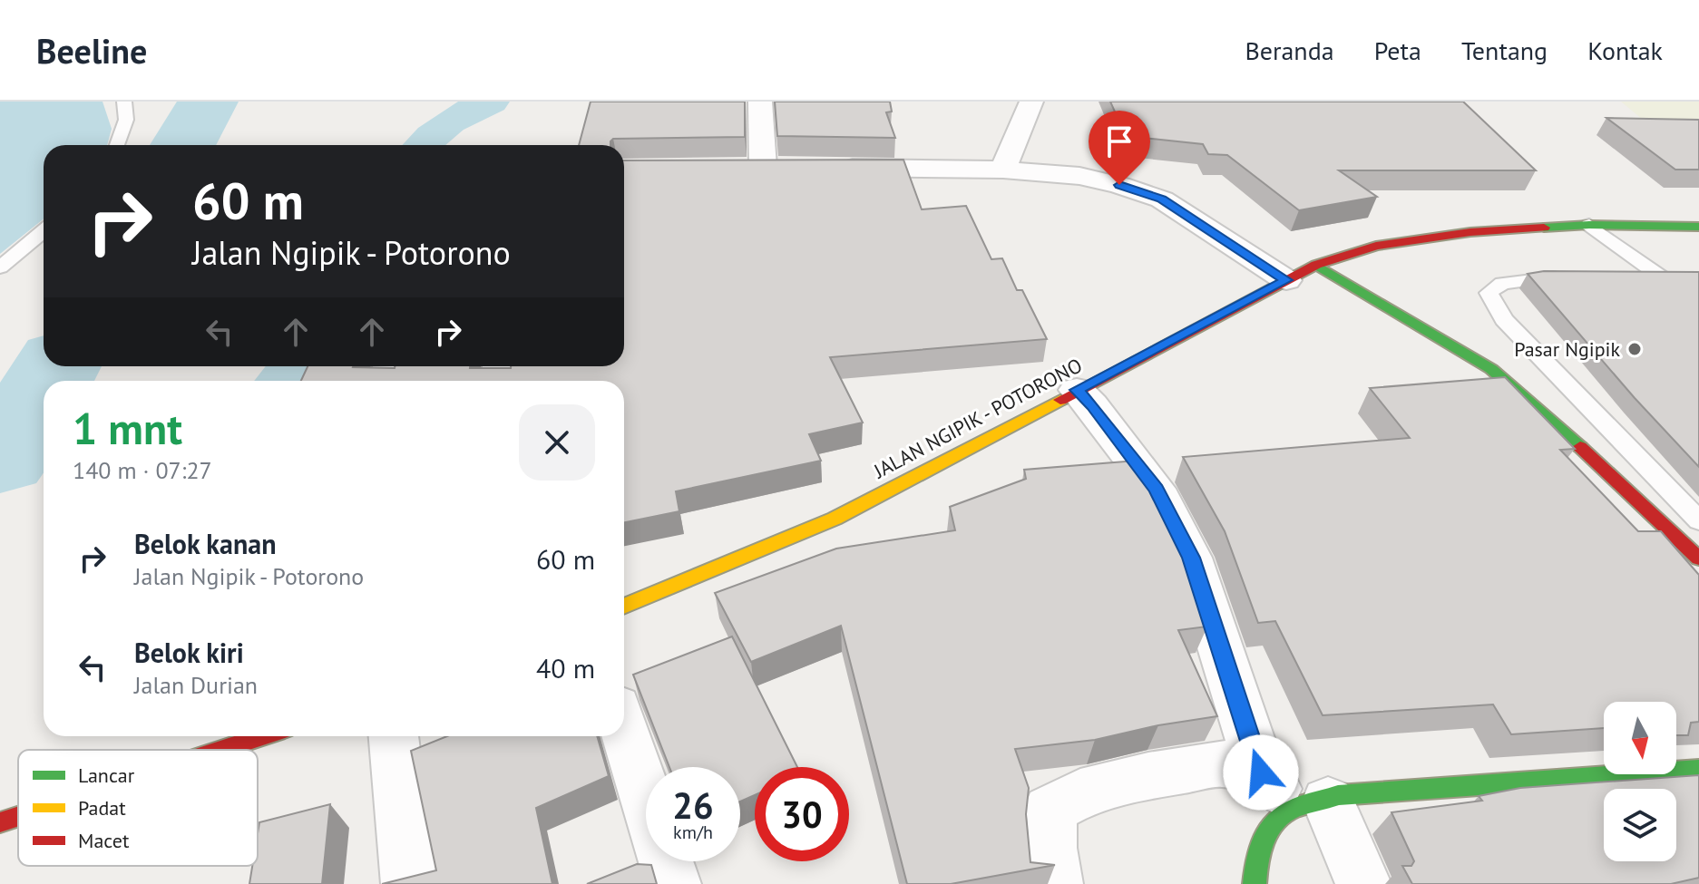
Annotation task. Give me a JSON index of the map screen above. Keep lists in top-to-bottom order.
{
  "streets": {
    "street": ["JALAN NGIPIK - POTORONO"]
  },
  "places": ["Pasar Ngipik"],
  "legend": ["Lancar", "Padat", "Macet"],
  "north": "bottom",
  "page": {
    "header": "Beeline",
    "nav": [
      "Beranda",
      "Peta",
      "Tentang",
      "Kontak"
    ],
    "turn": ["60 m", "Jalan Ngipik - Potorono"],
    "heading": ["1 mnt", "140 m · 07:27"],
    "list": [
      {
        "name": "Belok kanan",
        "note": "Jalan Ngipik - Potorono",
        "value": "60 m"
      },
      {
        "name": "Belok kiri",
        "note": "Jalan Durian",
        "value": "40 m"
      }
    ],
    "speed": "26 km/h",
    "limit": "30"
  }
}
